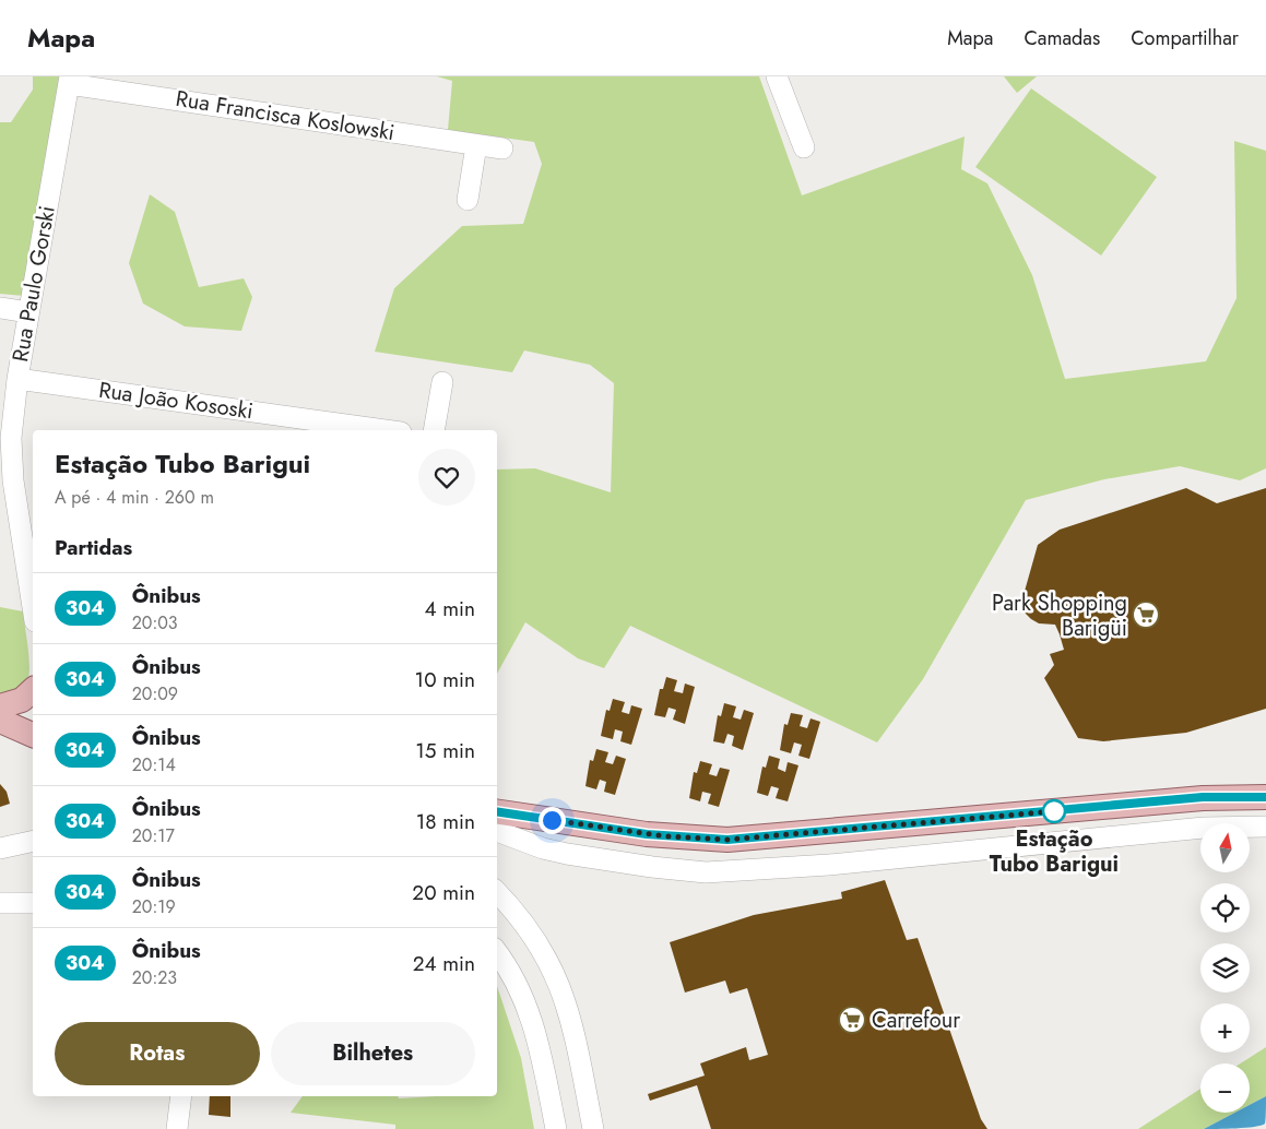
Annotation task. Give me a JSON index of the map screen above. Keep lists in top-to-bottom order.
{
  "streets": {
    "street": ["Rua Francisca Koslowski", "Rua Paulo Gorski", "Rua João Kososki"]
  },
  "crossings": [
    ["Rua Francisca Koslowski", "Rua Paulo Gorski"],
    ["Rua Paulo Gorski", "Rua João Kososki"]
  ],
  "places": {
    "supermarket": ["Park Shopping Barigüi", "Carrefour"],
    "other": ["Estação Tubo Barigui"]
  },
  "lines": ["bus line 304"],
  "north": "top",
  "page": {
    "header": "Mapa",
    "nav": ["Mapa", "Camadas", "Compartilhar"],
    "heading": [
      ["Estação Tubo Barigui", "A pé · 4 min · 260 m"],
      "Partidas"
    ],
    "list": [
      {
        "mark": "304",
        "name": "Ônibus",
        "note": "20:03",
        "value": "4 min"
      },
      {
        "mark": "304",
        "name": "Ônibus",
        "note": "20:09",
        "value": "10 min"
      },
      {
        "mark": "304",
        "name": "Ônibus",
        "note": "20:14",
        "value": "15 min"
      },
      {
        "mark": "304",
        "name": "Ônibus",
        "note": "20:17",
        "value": "18 min"
      },
      {
        "mark": "304",
        "name": "Ônibus",
        "note": "20:19",
        "value": "20 min"
      },
      {
        "mark": "304",
        "name": "Ônibus",
        "note": "20:23",
        "value": "24 min"
      }
    ],
    "map_buttons": ["+", "−"],
    "buttons": ["Rotas", "Bilhetes"]
  }
}
